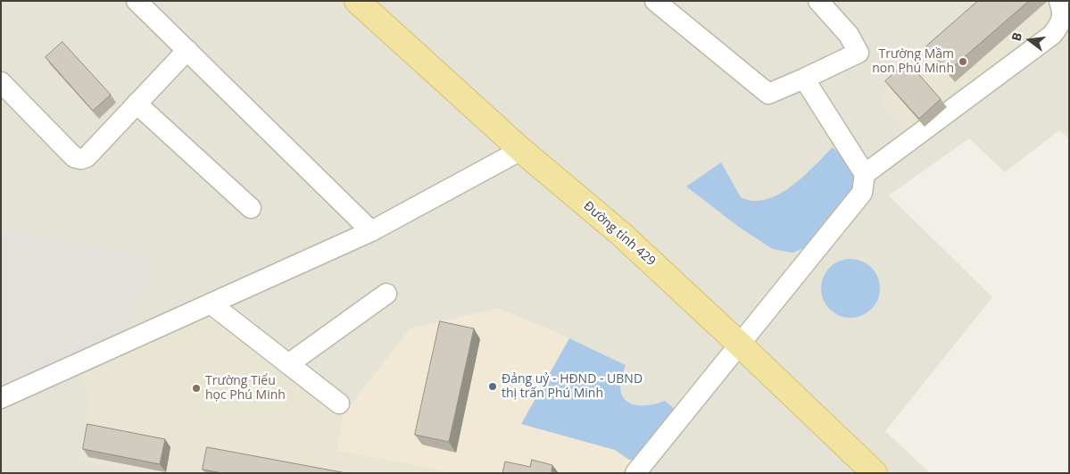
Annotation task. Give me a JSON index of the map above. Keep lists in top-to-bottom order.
{
  "streets": {
    "main road": ["Đường tỉnh 429"]
  },
  "places": ["Trường Mầm non Phú Minh", "Đảng uỷ - HĐND - UBND thị trấn Phú Minh", "Trường Tiểu học Phú Minh"],
  "north": "left"
}
